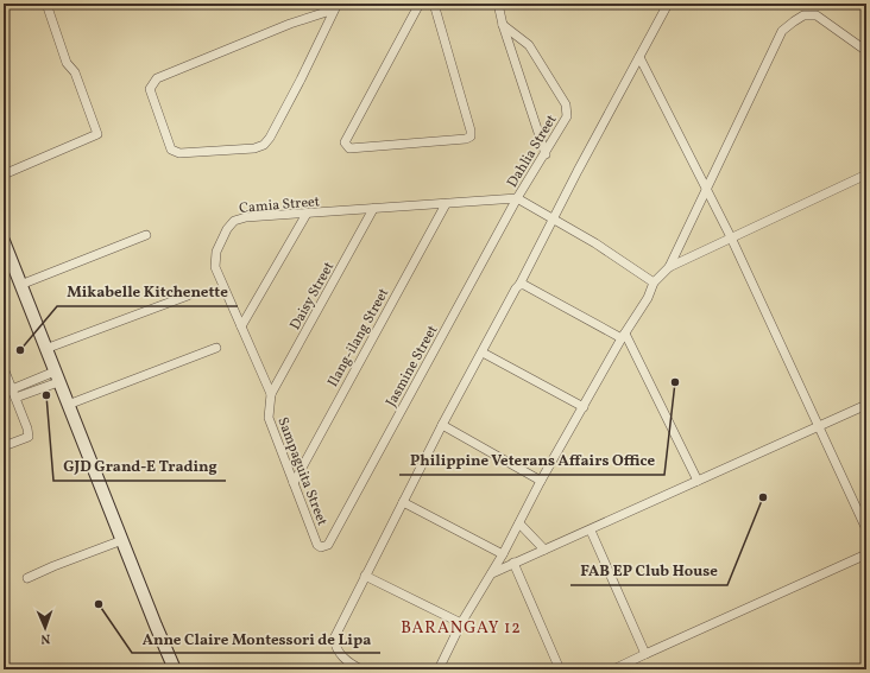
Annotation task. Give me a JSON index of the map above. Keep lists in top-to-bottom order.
{
  "streets": {
    "street": [
      "Dahlia Street",
      "Camia Street",
      "Daisy Street",
      "Ilang-ilang Street",
      "Jasmine Street",
      "Sampaguita Street"
    ]
  },
  "crossings": [
    ["Dahlia Street", "Camia Street"],
    ["Dahlia Street", "Jasmine Street"],
    ["Camia Street", "Daisy Street"],
    ["Camia Street", "Ilang-ilang Street"],
    ["Camia Street", "Jasmine Street"],
    ["Camia Street", "Sampaguita Street"],
    ["Daisy Street", "Sampaguita Street"],
    ["Ilang-ilang Street", "Sampaguita Street"],
    ["Jasmine Street", "Sampaguita Street"]
  ],
  "districts": ["BARANGAY 12"],
  "places": [
    "Mikabelle Kitchenette",
    "Philippine Veterans Affairs Office",
    "GJD Grand-E Trading",
    "FAB EP Club House",
    "Anne Claire Montessori de Lipa"
  ],
  "north": "bottom"
}
